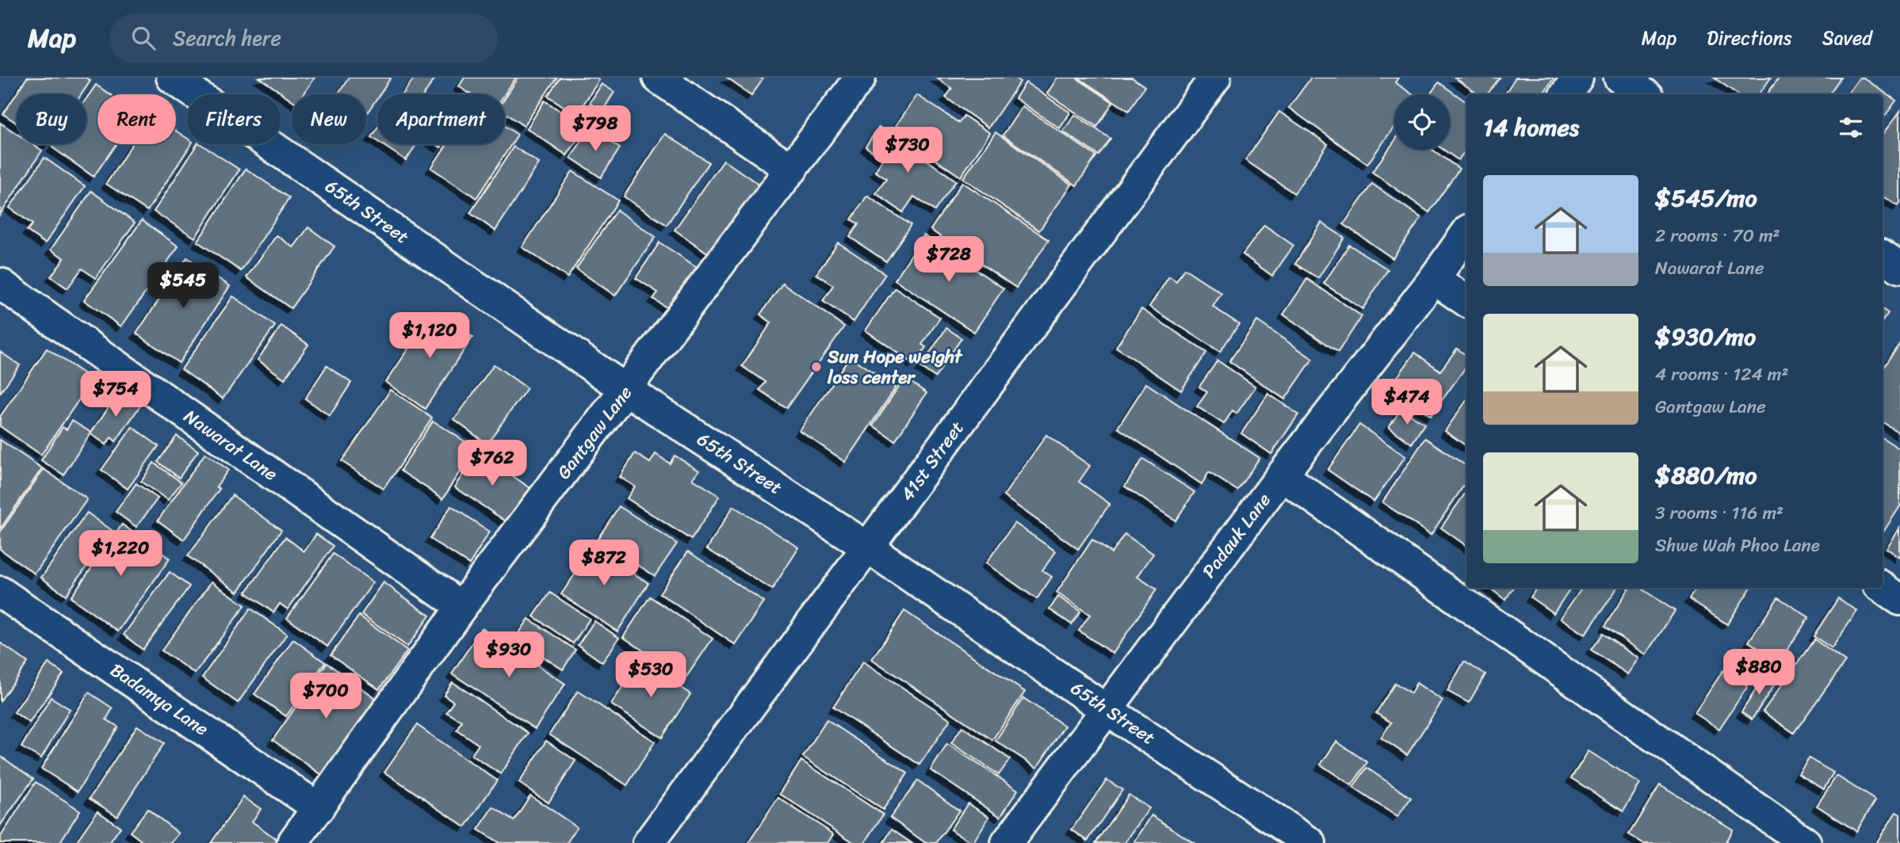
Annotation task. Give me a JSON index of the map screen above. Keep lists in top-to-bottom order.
{
  "streets": {
    "street": [
      "65th Street",
      "Gantgaw Lane",
      "Nawarat Lane",
      "41st Street",
      "Padauk Lane",
      "Badamya Lane"
    ]
  },
  "crossings": [
    ["65th Street", "Gantgaw Lane"],
    ["65th Street", "41st Street"],
    ["65th Street", "Padauk Lane"],
    ["Gantgaw Lane", "Nawarat Lane"],
    ["Gantgaw Lane", "Badamya Lane"]
  ],
  "places": ["Sun Hope weight loss center"],
  "page": {
    "header": "Map",
    "search": "Search here",
    "nav": ["Map", "Directions", "Saved"],
    "chip": [
      "Buy",
      "Rent",
      "Filters",
      "New",
      "Apartment"
    ],
    "heading": "14 homes",
    "price": [
      "$798",
      "$730",
      "$728",
      "$545",
      "$1,120",
      "$754",
      "$474",
      "$762",
      "$1,220",
      "$872",
      "$930",
      "$880",
      "$530",
      "$700"
    ],
    "list": [
      {
        "name": "$545/mo",
        "note": "2 rooms · 70 m² · Nawarat Lane"
      },
      {
        "name": "$930/mo",
        "note": "4 rooms · 124 m² · Gantgaw Lane"
      },
      {
        "name": "$880/mo",
        "note": "3 rooms · 116 m² · Shwe Wah Phoo Lane"
      }
    ]
  }
}
